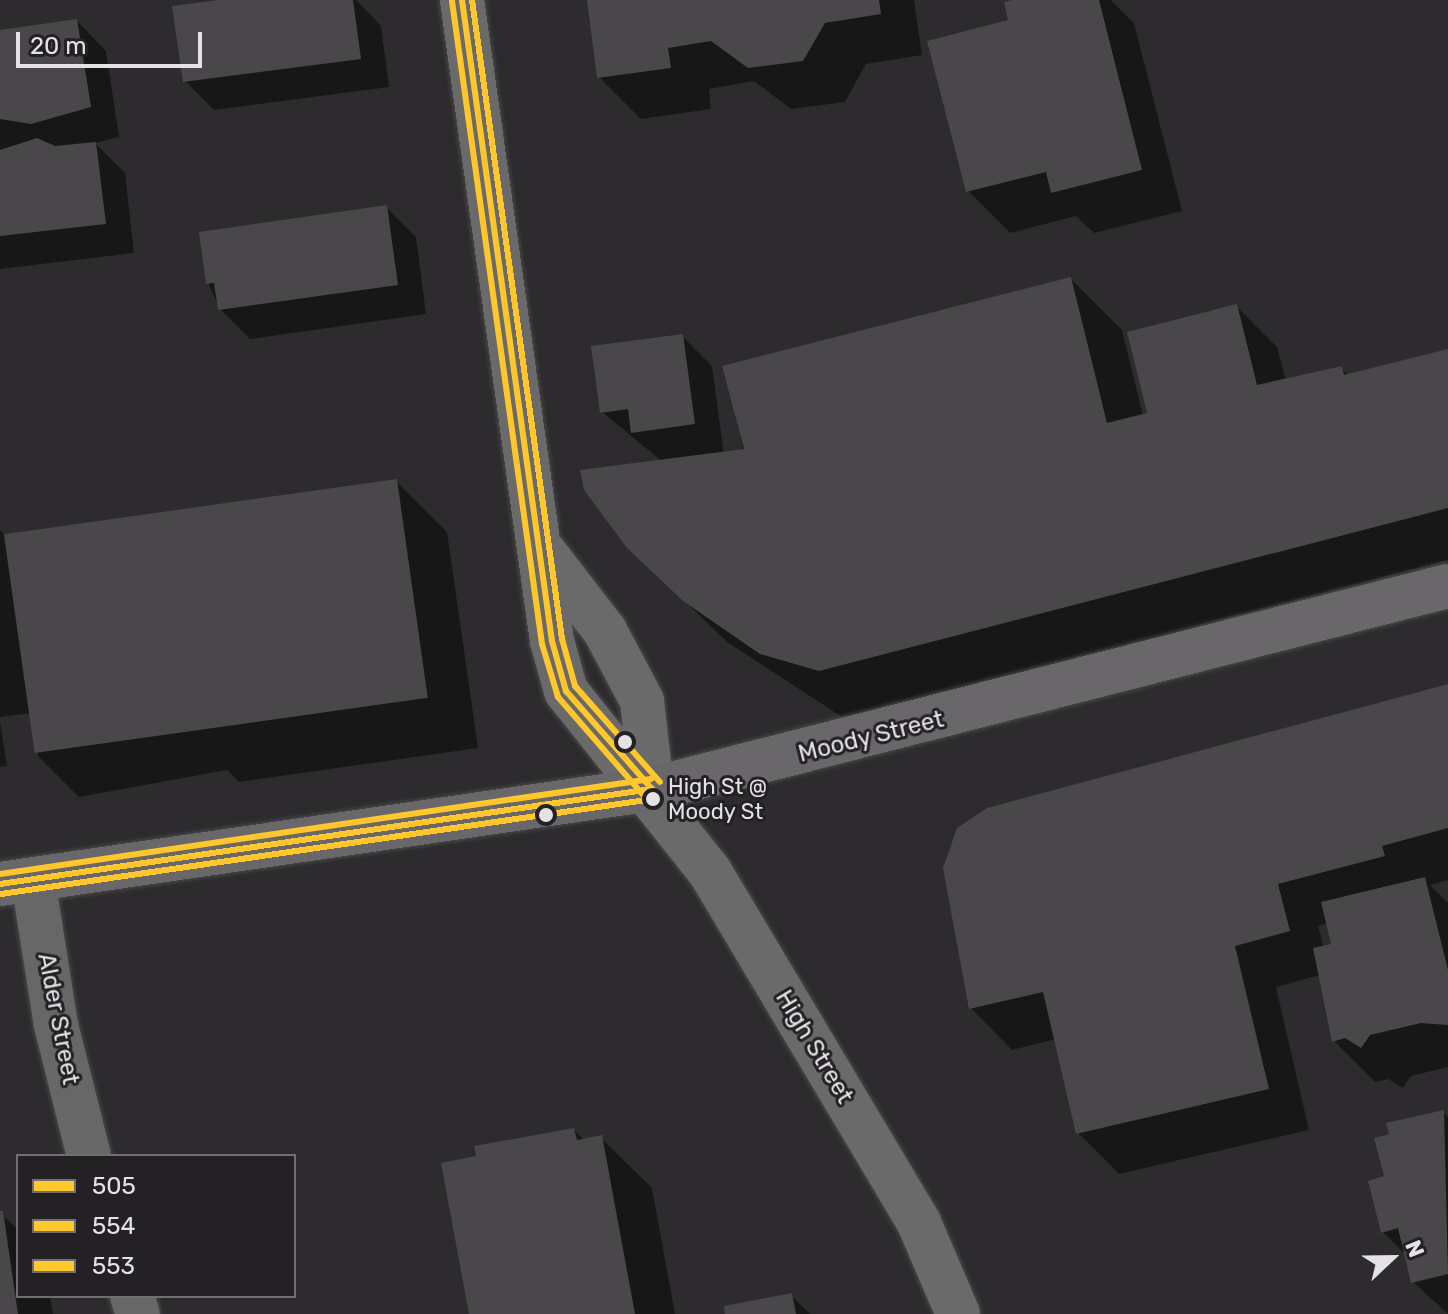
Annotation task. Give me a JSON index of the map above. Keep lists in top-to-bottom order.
{
  "streets": {
    "main road": ["Moody Street"],
    "street": ["Alder Street", "High Street"]
  },
  "crossings": [
    ["Moody Street", "Alder Street"],
    ["Moody Street", "High Street"]
  ],
  "places": ["High St @ Moody St"],
  "lines": ["transit line 505", "transit line 553", "transit line 554"],
  "legend": ["505", "554", "553"],
  "scale_bar": "20 m",
  "north": "right"
}
